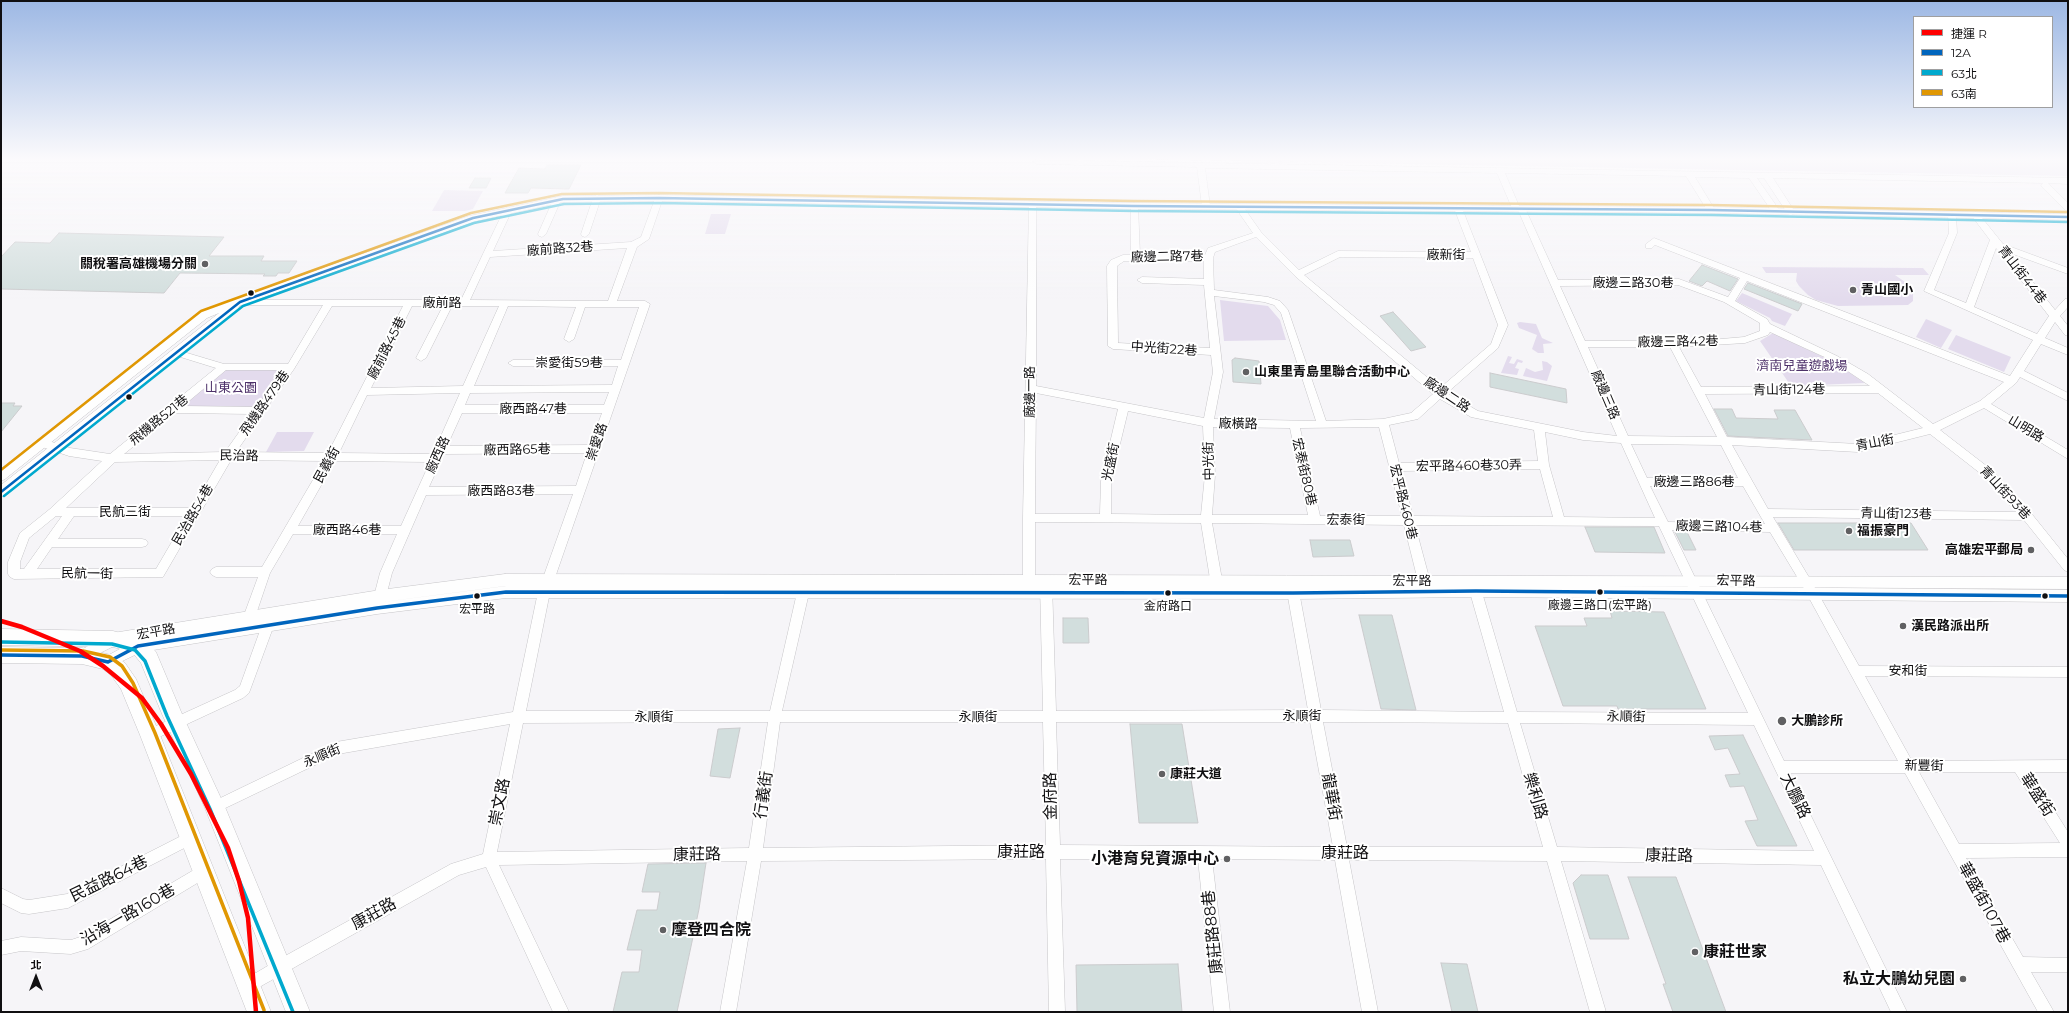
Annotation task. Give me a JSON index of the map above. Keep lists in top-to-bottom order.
{
  "streets": {
    "street": [
      "廠前路32巷",
      "廠新街",
      "廠邊二路7巷",
      "青山街44巷",
      "廠邊三路30巷",
      "廠前路",
      "廠邊三路42巷",
      "廠前路45巷",
      "中光街22巷",
      "崇愛街59巷",
      "青山街124巷",
      "廠邊一路",
      "廠邊二路",
      "廠邊三路",
      "飛機路479巷",
      "廠西路47巷",
      "飛機路521巷",
      "廠橫路",
      "山明路",
      "崇愛路",
      "青山街",
      "廠西路65巷",
      "廠西路",
      "民治路",
      "中光街",
      "光盛街",
      "民義街",
      "宏平路460巷30弄",
      "宏泰街80巷",
      "廠邊三路86巷",
      "廠西路83巷",
      "青山街93巷",
      "宏平路460巷",
      "民航三街",
      "青山街123巷",
      "民治路54巷",
      "宏泰街",
      "廠邊三路104巷",
      "廠西路46巷",
      "民航一街",
      "宏平路",
      "安和街",
      "永順街",
      "新豐街",
      "行義街",
      "華盛街",
      "金府路",
      "樂利路",
      "大鵬路",
      "龍華街",
      "崇文路",
      "康莊路",
      "民益路64巷",
      "華盛街107巷",
      "沿海一路160巷",
      "康莊路88巷"
    ]
  },
  "crossings": [
    ["廠新街", "廠邊二路"],
    ["廠新街", "廠橫路"],
    ["廠邊二路7巷", "中光街22巷"],
    ["廠邊二路7巷", "廠邊二路"],
    ["廠邊二路7巷", "中光街"],
    ["青山街44巷", "青山街"],
    ["廠邊三路30巷", "廠邊三路42巷"],
    ["廠邊三路30巷", "青山街124巷"],
    ["廠邊三路30巷", "廠邊三路"],
    ["廠邊三路30巷", "青山街"],
    ["廠邊三路30巷", "青山街93巷"],
    ["廠前路", "廠前路45巷"],
    ["廠前路", "崇愛路"],
    ["廠前路", "廠西路"],
    ["廠邊三路42巷", "廠邊三路"],
    ["廠前路45巷", "民義街"],
    ["中光街22巷", "中光街"],
    ["崇愛街59巷", "崇愛路"],
    ["廠邊一路", "廠橫路"],
    ["廠邊一路", "宏泰街"],
    ["廠邊一路", "宏平路"],
    ["廠邊二路", "廠邊三路"],
    ["廠邊二路", "廠橫路"],
    ["廠邊二路", "青山街"],
    ["廠邊三路", "青山街"],
    ["廠邊三路", "廠邊三路86巷"],
    ["廠邊三路", "宏泰街"],
    ["廠邊三路", "廠邊三路104巷"],
    ["廠邊三路", "宏平路"],
    ["廠邊三路", "大鵬路"],
    ["飛機路479巷", "飛機路521巷"],
    ["飛機路479巷", "民治路"],
    ["飛機路479巷", "民治路54巷"],
    ["廠西路47巷", "崇愛路"],
    ["廠西路47巷", "廠西路"],
    ["飛機路521巷", "民治路"],
    ["廠橫路", "中光街"],
    ["廠橫路", "光盛街"],
    ["廠橫路", "宏泰街80巷"],
    ["廠橫路", "宏平路460巷"],
    ["山明路", "青山街"],
    ["崇愛路", "廠西路65巷"],
    ["崇愛路", "廠西路83巷"],
    ["崇愛路", "宏平路"],
    ["崇愛路", "崇文路"],
    ["青山街", "青山街93巷"],
    ["廠西路65巷", "廠西路"],
    ["廠西路65巷", "民治路"],
    ["廠西路", "民治路"],
    ["廠西路", "廠西路83巷"],
    ["廠西路", "廠西路46巷"],
    ["廠西路", "宏平路"],
    ["民治路", "民義街"],
    ["民治路", "民治路54巷"],
    ["中光街", "宏泰街"],
    ["中光街", "宏平路"],
    ["光盛街", "宏泰街"],
    ["民義街", "廠西路46巷"],
    ["民義街", "宏平路"],
    ["宏平路460巷30弄", "宏平路460巷"],
    ["宏泰街80巷", "宏泰街"],
    ["青山街93巷", "青山街123巷"],
    ["宏平路460巷", "宏泰街"],
    ["宏平路460巷", "宏平路"],
    ["民航三街", "民治路54巷"],
    ["民航三街", "民航一街"],
    ["民治路54巷", "民航一街"],
    ["宏泰街", "廠邊三路104巷"],
    ["宏平路", "行義街"],
    ["宏平路", "金府路"],
    ["宏平路", "樂利路"],
    ["宏平路", "大鵬路"],
    ["宏平路", "龍華街"],
    ["宏平路", "崇文路"],
    ["永順街", "行義街"],
    ["永順街", "金府路"],
    ["永順街", "樂利路"],
    ["永順街", "大鵬路"],
    ["永順街", "龍華街"],
    ["永順街", "崇文路"],
    ["新豐街", "華盛街"],
    ["新豐街", "大鵬路"],
    ["行義街", "康莊路"],
    ["金府路", "康莊路"],
    ["樂利路", "康莊路"],
    ["大鵬路", "康莊路"],
    ["龍華街", "康莊路"],
    ["崇文路", "康莊路"],
    ["康莊路", "康莊路88巷"]
  ],
  "parks": ["濟南兒童遊戲場", "山東公園"],
  "places": [
    "關稅署高雄機場分關",
    "青山國小",
    "山東里青島里聯合活動中心",
    "福振豪門",
    "高雄宏平郵局",
    "廠邊三路口(宏平路)",
    "金府路口",
    "宏平路",
    "漢民路派出所",
    "大鵬診所",
    "康莊大道",
    "小港育兒資源中心",
    "摩登四合院",
    "康莊世家",
    "私立大鵬幼兒園"
  ],
  "lines": [
    "transit line 12A",
    "transit line 63北",
    "transit line 63南",
    "metro line R"
  ],
  "legend": [
    "捷運 R",
    "12A",
    "63北",
    "63南"
  ],
  "north": "top"
}
